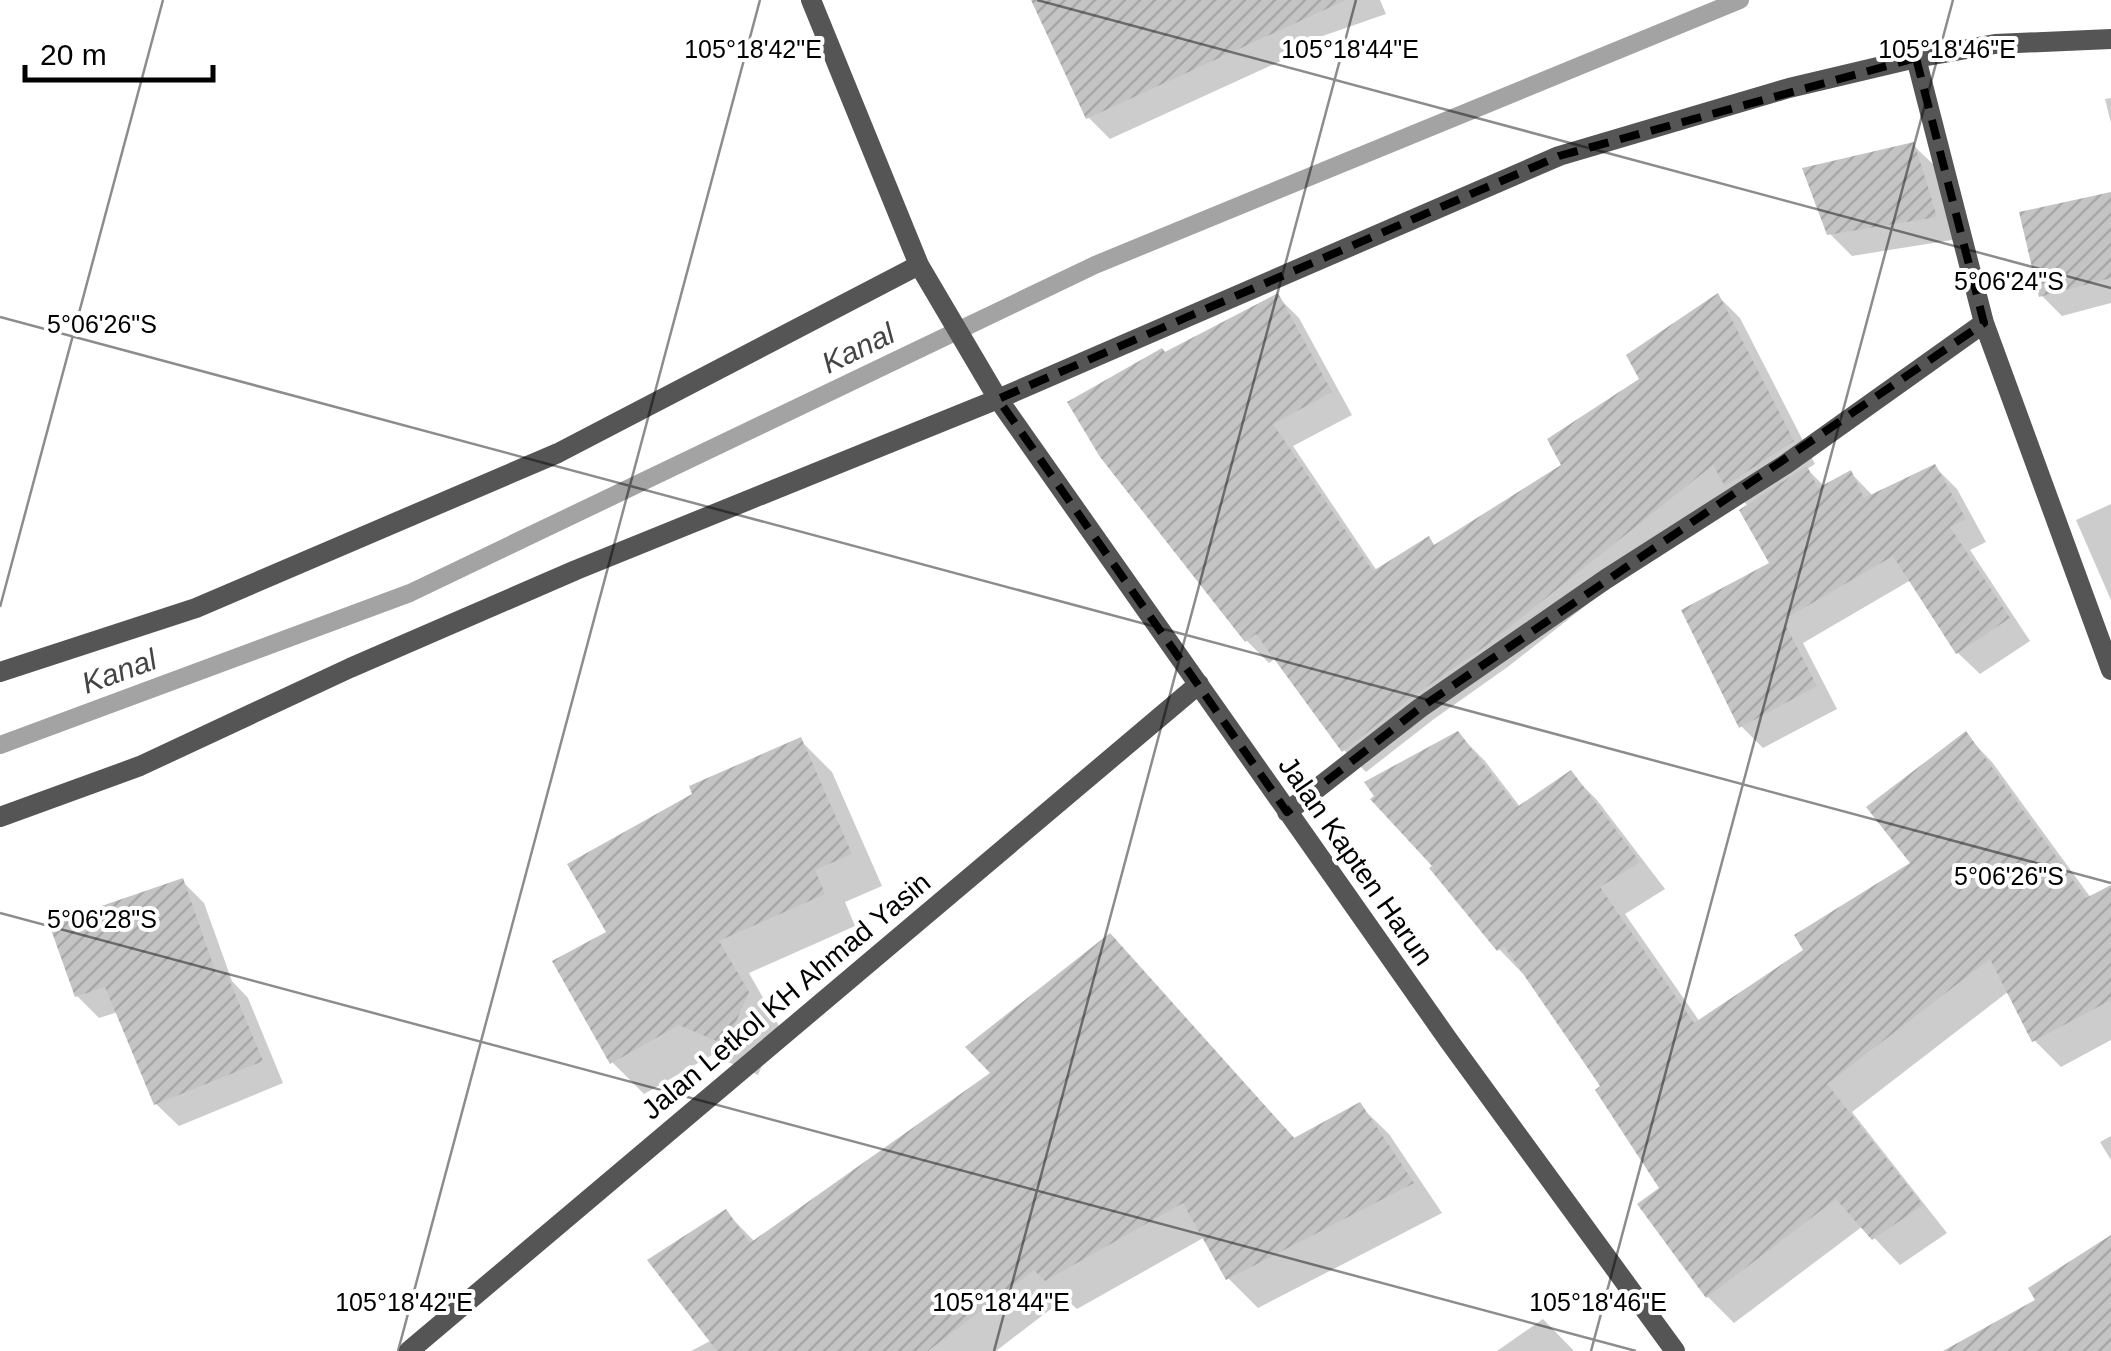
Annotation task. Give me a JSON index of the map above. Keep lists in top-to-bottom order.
{
  "streets": {
    "street": ["Jalan Kapten Harun", "Jalan Letkol KH Ahmad Yasin"]
  },
  "crossings": [
    ["Jalan Kapten Harun", "Jalan Letkol KH Ahmad Yasin"]
  ],
  "water": ["Kanal"],
  "scale_bar": "20 m",
  "coordinates": [
    "105°18'42\"E",
    "105°18'44\"E",
    "105°18'46\"E",
    "5°06'24\"S",
    "5°06'26\"S",
    "5°06'28\"S"
  ]
}
